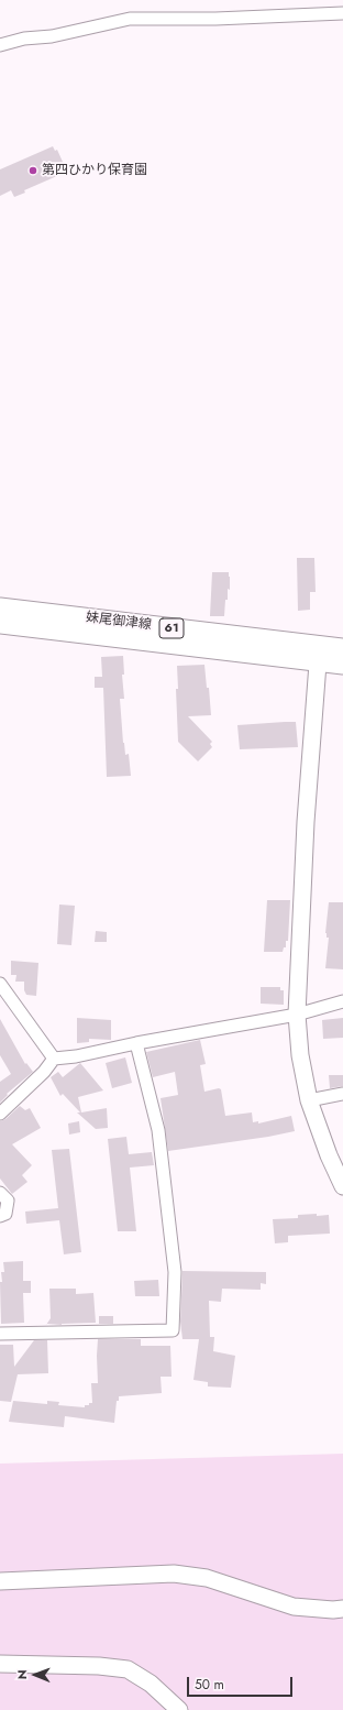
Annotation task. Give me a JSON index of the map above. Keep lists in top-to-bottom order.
{
  "streets": {
    "main road": ["妹尾御津線", "61"]
  },
  "places": ["第四ひかり保育園"],
  "scale_bar": "50 m",
  "north": "left"
}
